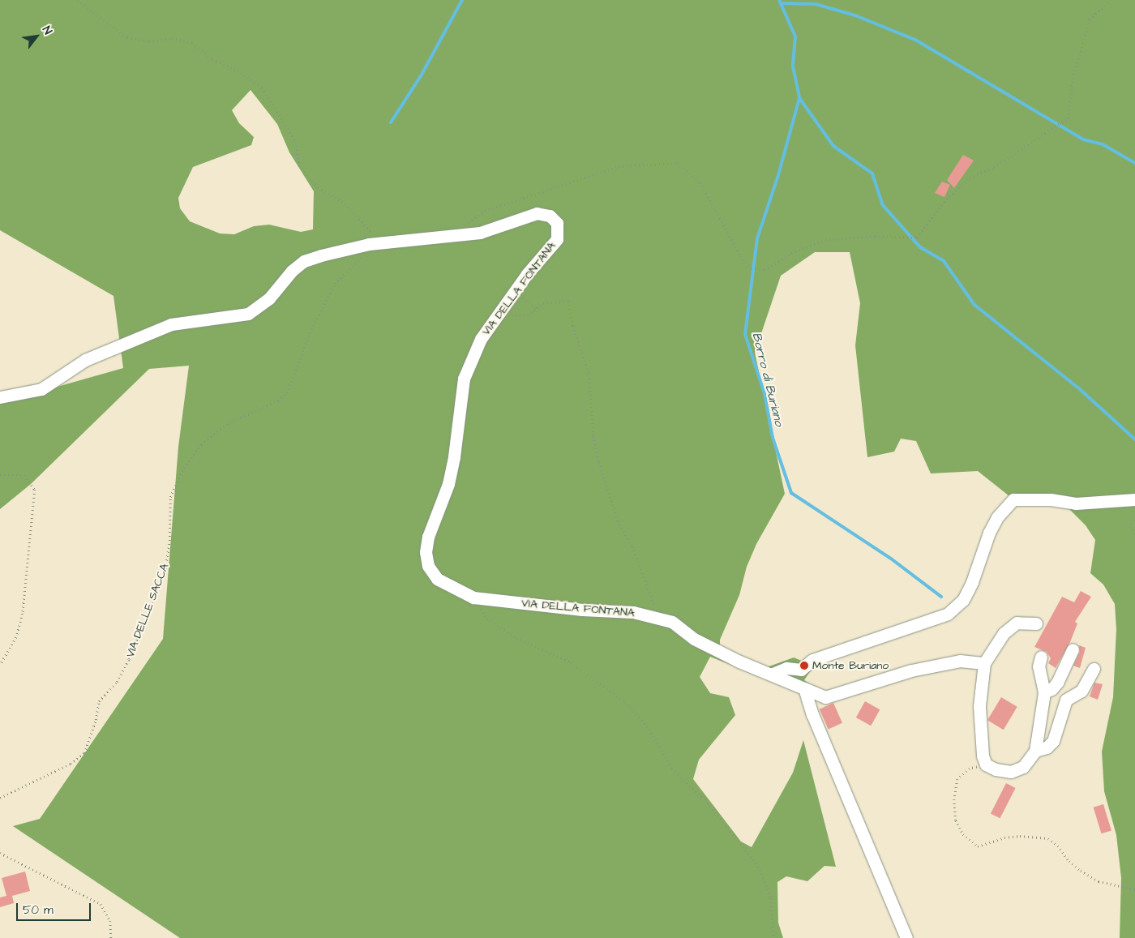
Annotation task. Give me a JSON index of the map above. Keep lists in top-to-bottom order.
{
  "streets": {
    "street": ["VIA DELLA FONTANA"],
    "path": ["VIA DELLE SACCA"]
  },
  "crossings": [
    ["VIA DELLA FONTANA", "VIA DELLE SACCA"]
  ],
  "water": ["Borro di Buriano"],
  "places": ["Monte Buriano"],
  "scale_bar": "50 m",
  "north": "top right"
}
